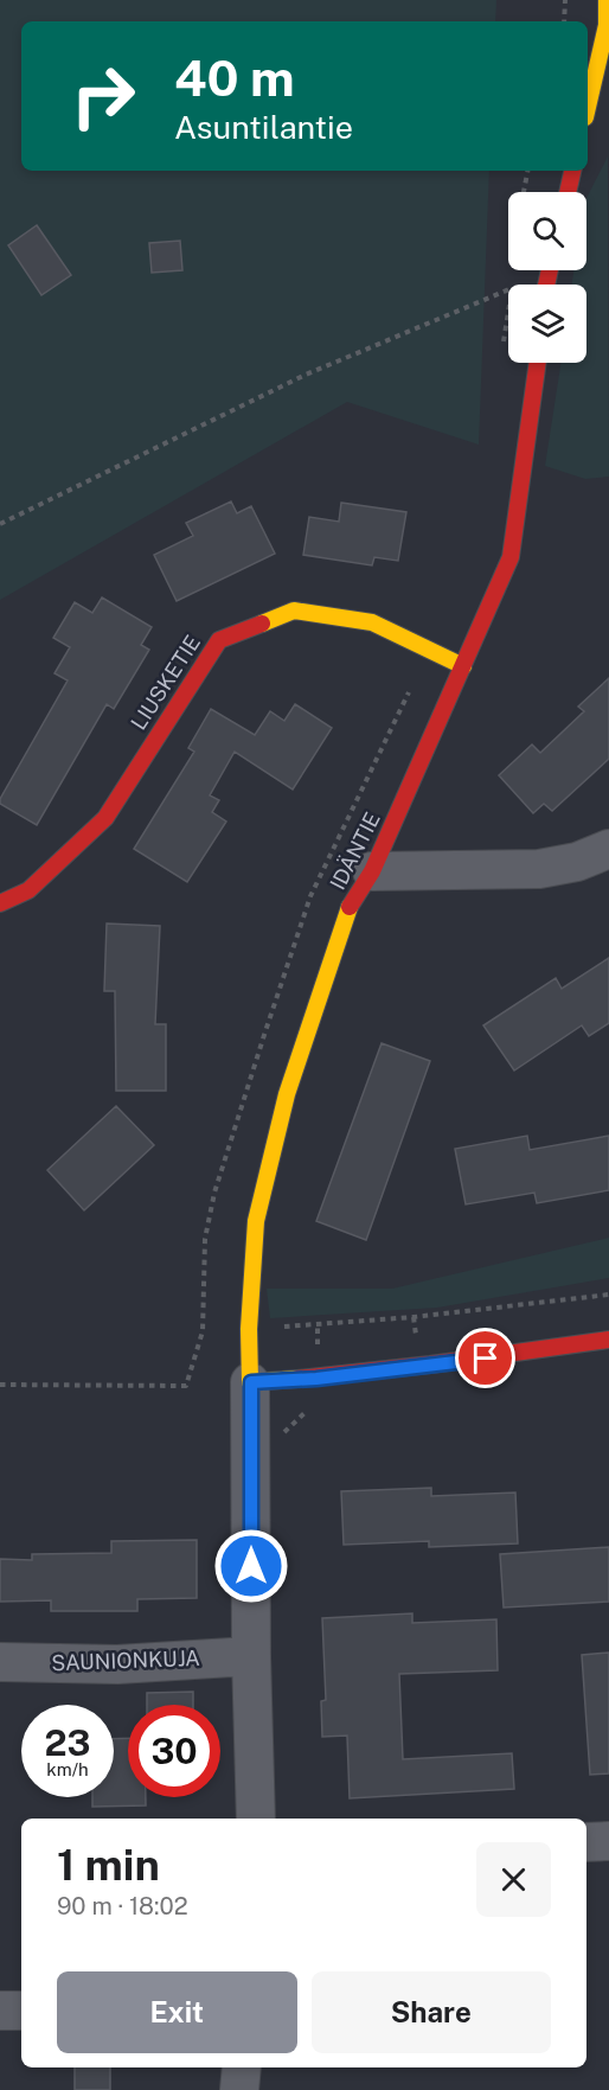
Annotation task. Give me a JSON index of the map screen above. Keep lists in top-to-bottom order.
{
  "streets": {
    "street": ["LIUSKETIE", "IDÄNTIE", "SAUNIONKUJA"]
  },
  "crossings": [
    ["LIUSKETIE", "IDÄNTIE"]
  ],
  "page": {
    "turn": ["40 m", "Asuntilantie"],
    "speed": "23 km/h",
    "limit": "30",
    "heading": ["1 min", "90 m · 18:02"],
    "buttons": ["Exit", "Share"]
  }
}
